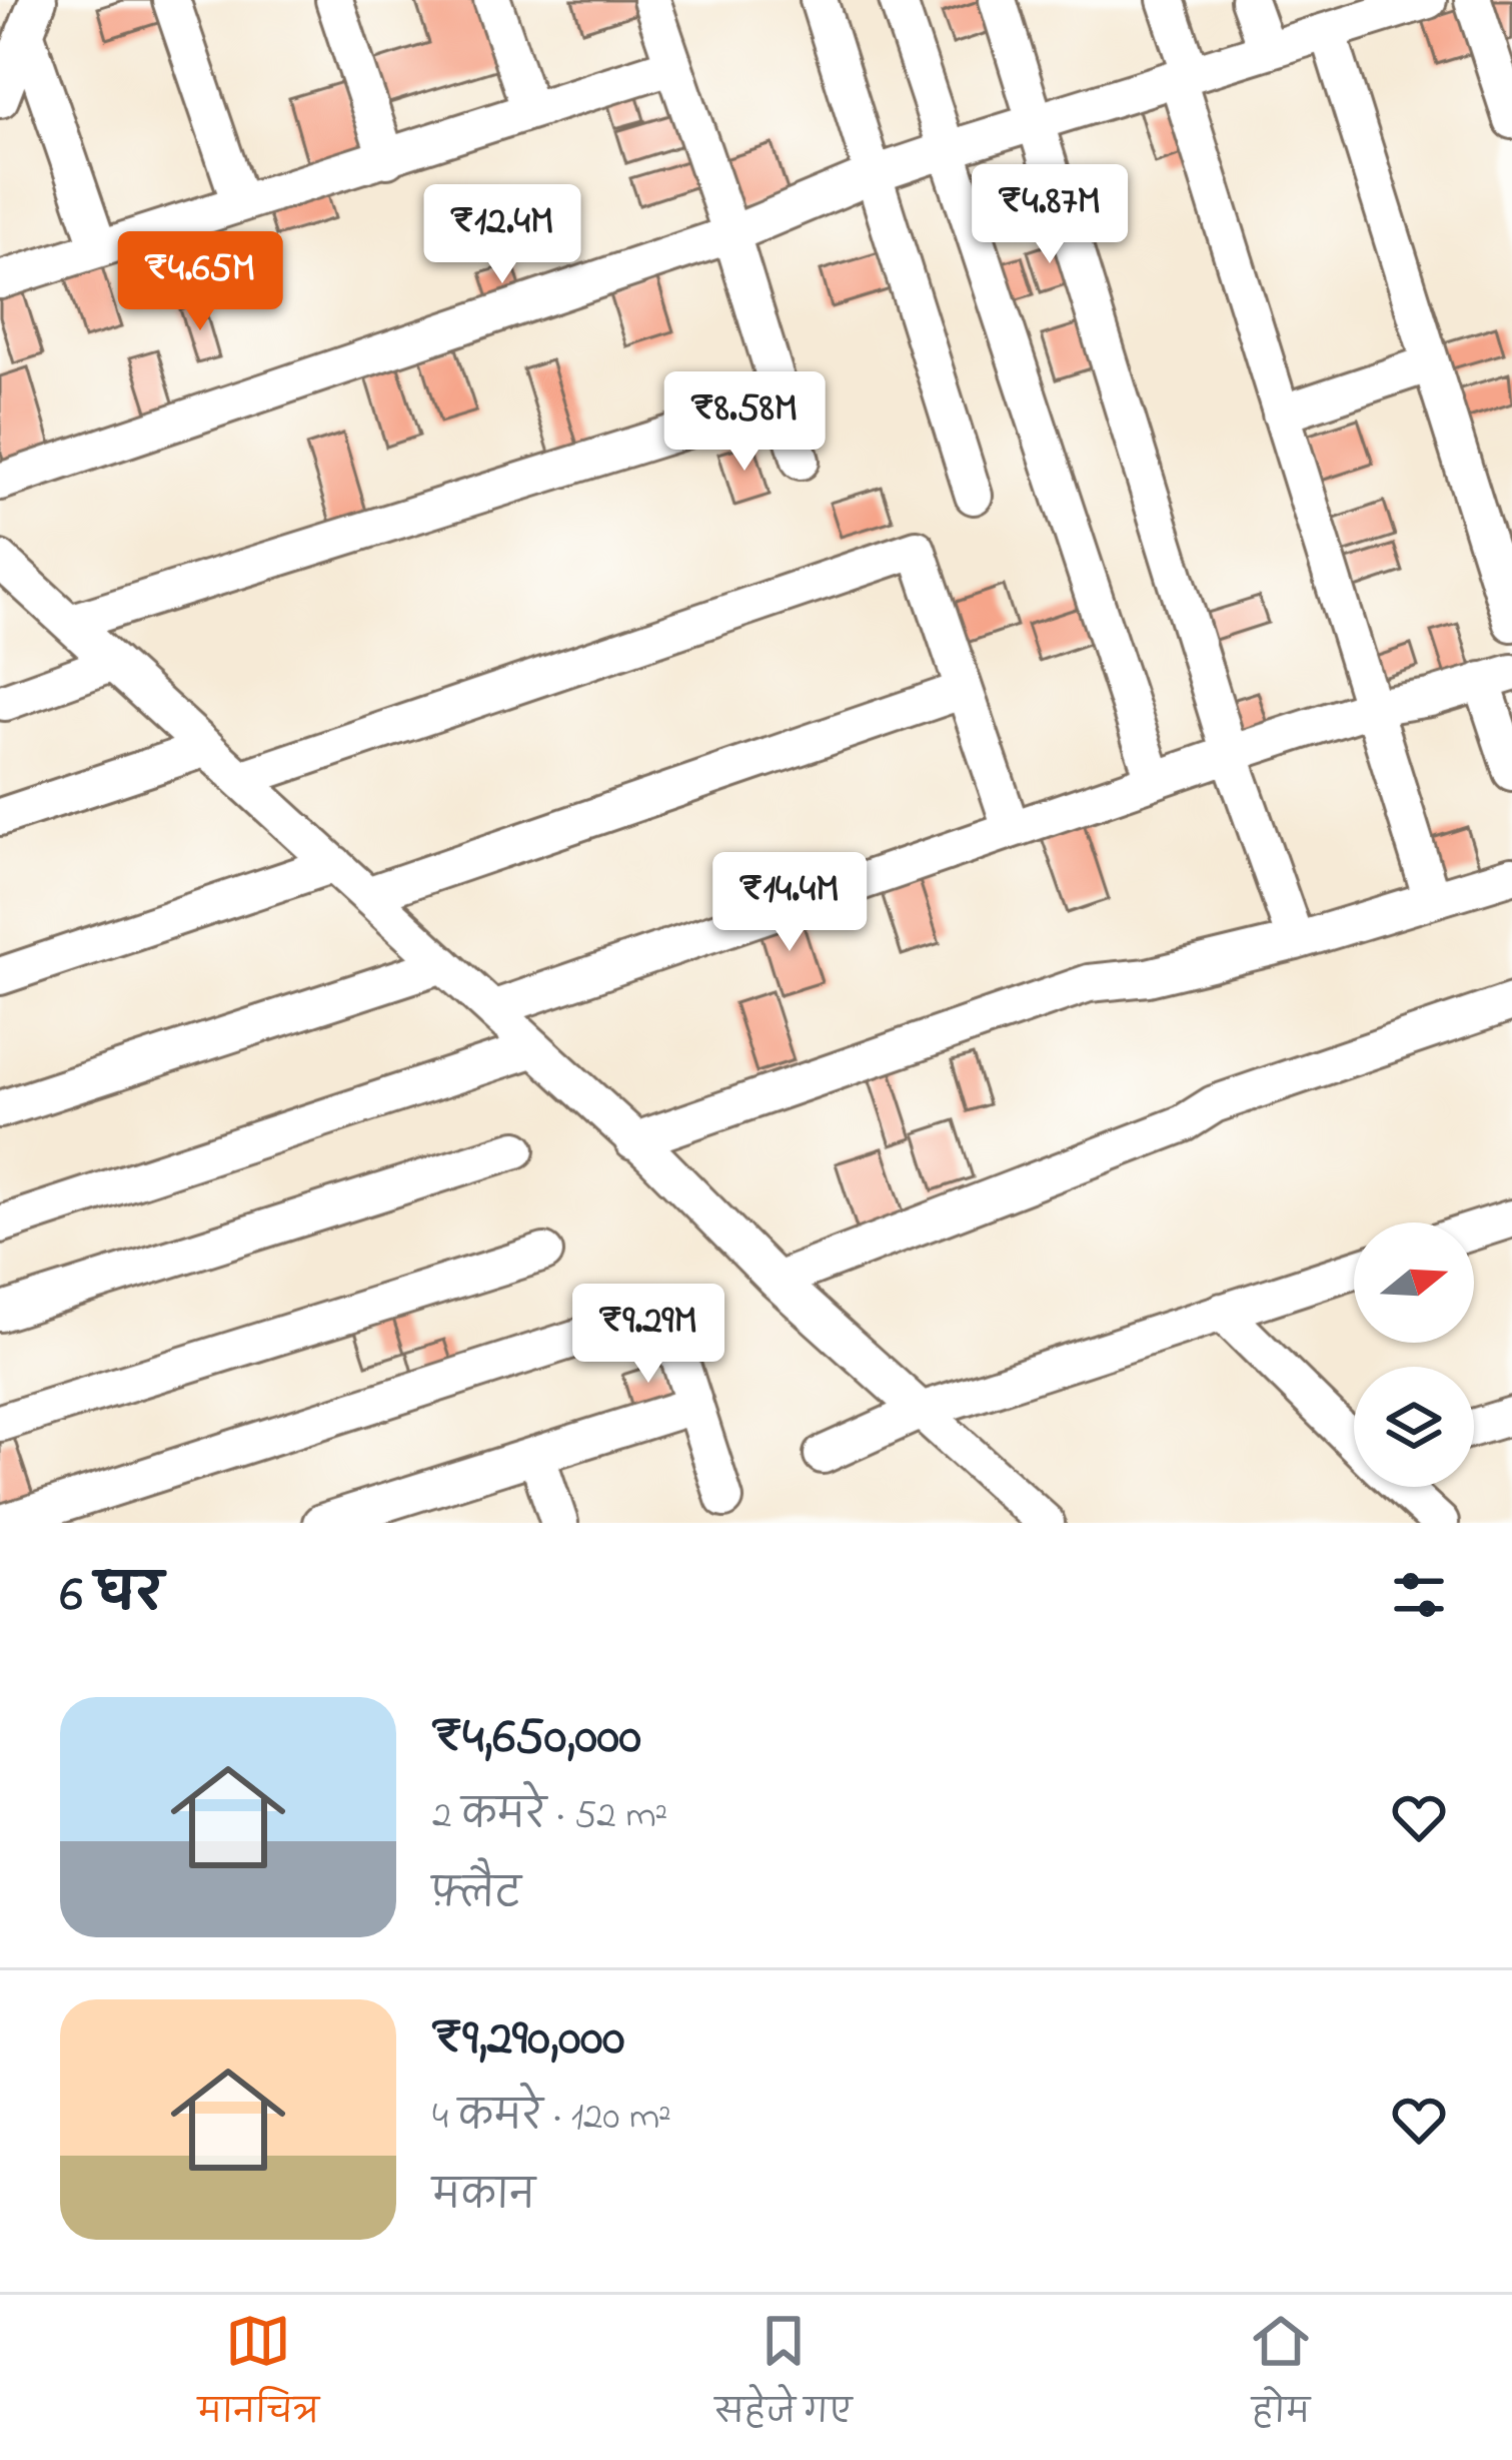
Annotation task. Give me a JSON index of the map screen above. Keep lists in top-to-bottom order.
{
  "north": "right",
  "page": {
    "price": [
      "₹4.87M",
      "₹12.4M",
      "₹4.65M",
      "₹8.58M",
      "₹14.4M",
      "₹9.29M"
    ],
    "heading": "6 घर",
    "list": [
      {
        "name": "₹4,650,000",
        "note": "2 कमरे · 52 m² · फ़्लैट"
      },
      {
        "name": "₹9,290,000",
        "note": "4 कमरे · 120 m² · मकान"
      }
    ],
    "tabs": ["मानचित्र", "सहेजे गए", "होम"]
  }
}
